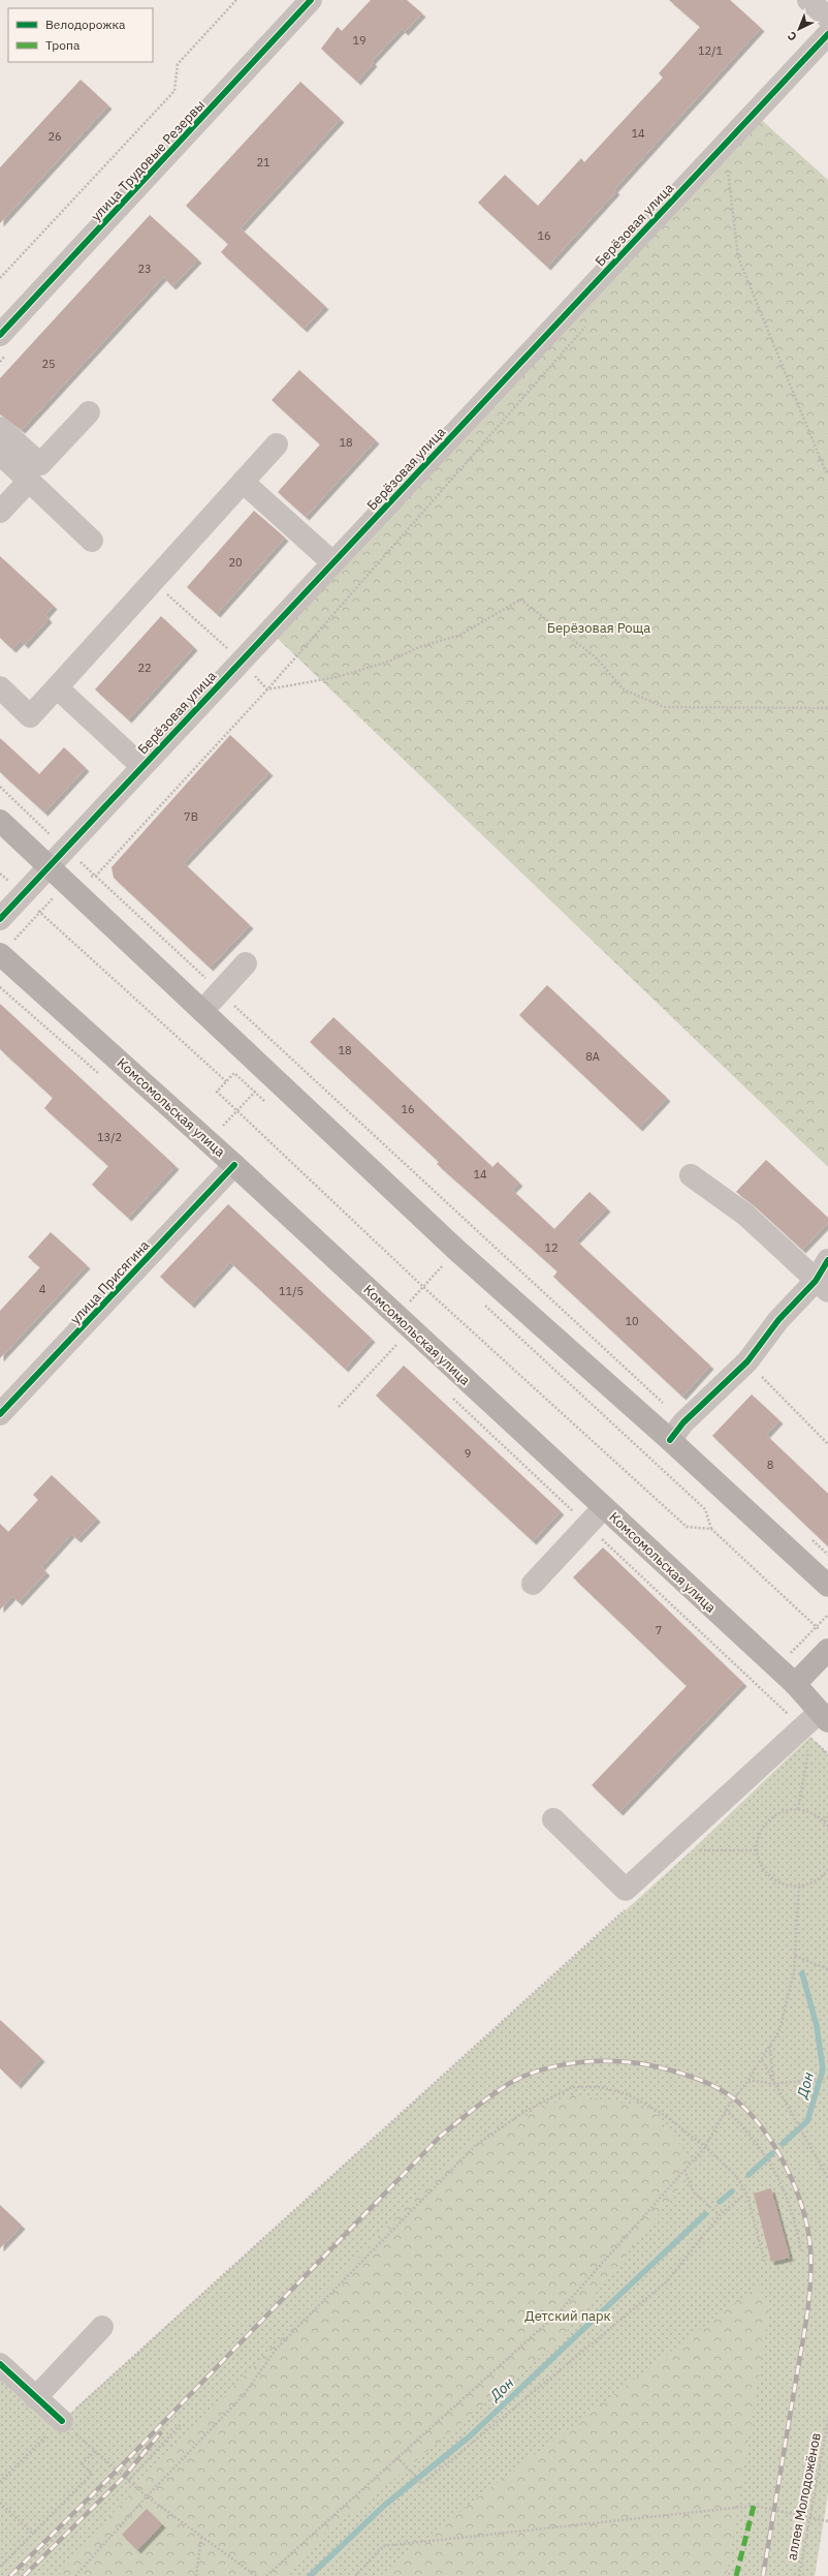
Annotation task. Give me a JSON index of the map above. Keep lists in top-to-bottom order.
{
  "streets": {
    "main road": ["Комсомольская улица"],
    "street": ["улица Трудовые Резервы", "Берёзовая улица", "улица Присягина"],
    "path": ["аллея Молодожёнов"]
  },
  "crossings": [
    ["Комсомольская улица", "улица Присягина"]
  ],
  "water": ["Дон"],
  "parks": ["Берёзовая Роща", "Детский парк"],
  "house_numbers": [
    "19",
    "12/1",
    "14",
    "26",
    "21",
    "16",
    "23",
    "25",
    "18",
    "20",
    "22",
    "7В",
    "18",
    "8А",
    "16",
    "13/2",
    "14",
    "12",
    "4",
    "11/5",
    "10",
    "9",
    "8",
    "7"
  ],
  "legend": ["Велодорожка", "Тропа"],
  "north": "bottom left"
}
